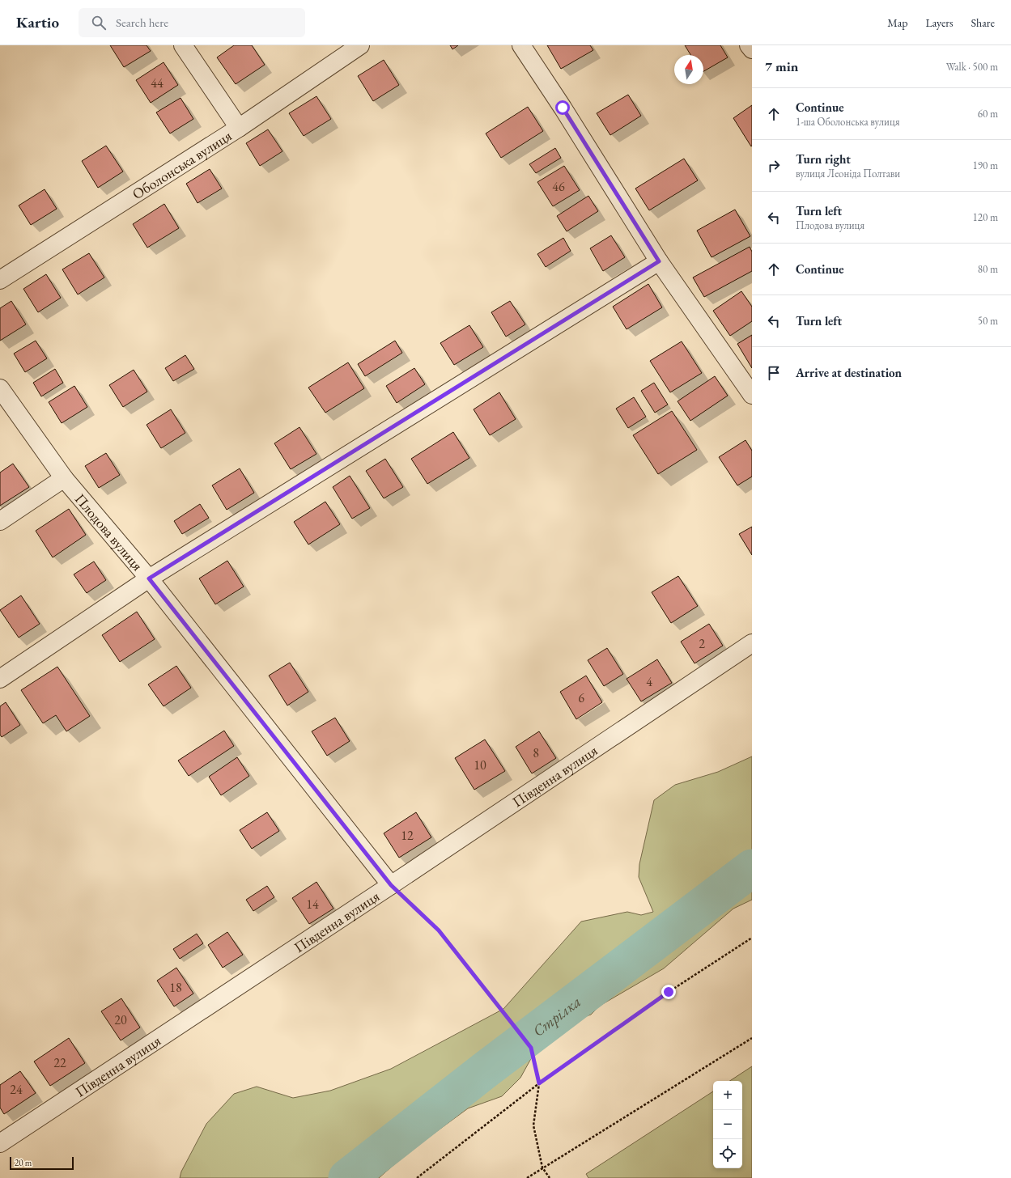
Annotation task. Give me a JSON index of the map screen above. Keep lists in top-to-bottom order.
{
  "streets": {
    "street": ["Оболонська вулиця", "Плодова вулиця", "Південна вулиця"]
  },
  "crossings": [
    ["Плодова вулиця", "Південна вулиця"]
  ],
  "water": ["Стрілка"],
  "house_numbers": [
    "44",
    "46",
    "2",
    "4",
    "6",
    "8",
    "10",
    "12",
    "14",
    "18",
    "20",
    "22",
    "24"
  ],
  "scale_bar": "20 m",
  "north": "top",
  "page": {
    "header": "Kartio",
    "search": "Search here",
    "nav": ["Map", "Layers", "Share"],
    "heading": ["7 min", "Walk · 500 m"],
    "list": [
      ["Continue", "1-ша Оболонська вулиця", "60 m"],
      ["Turn right", "вулиця Леоніда Полтави", "190 m"],
      ["Turn left", "Плодова вулиця", "120 m"],
      ["Continue", "80 m"],
      ["Turn left", "50 m"],
      "Arrive at destination"
    ],
    "map_buttons": ["+", "−"],
    "scale": "20 m"
  }
}
